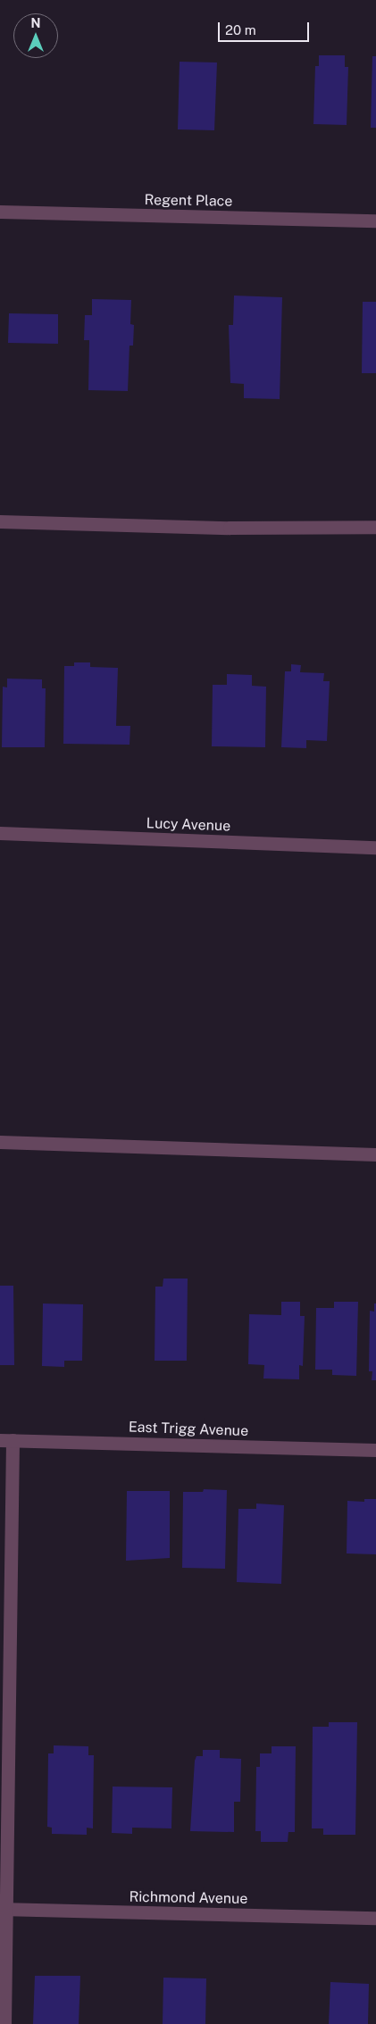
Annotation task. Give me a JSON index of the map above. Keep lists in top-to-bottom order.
{
  "streets": {
    "street": [
      "Regent Place",
      "Lucy Avenue",
      "East Trigg Avenue",
      "Richmond Avenue"
    ]
  },
  "scale_bar": "20 m",
  "north": "top"
}
